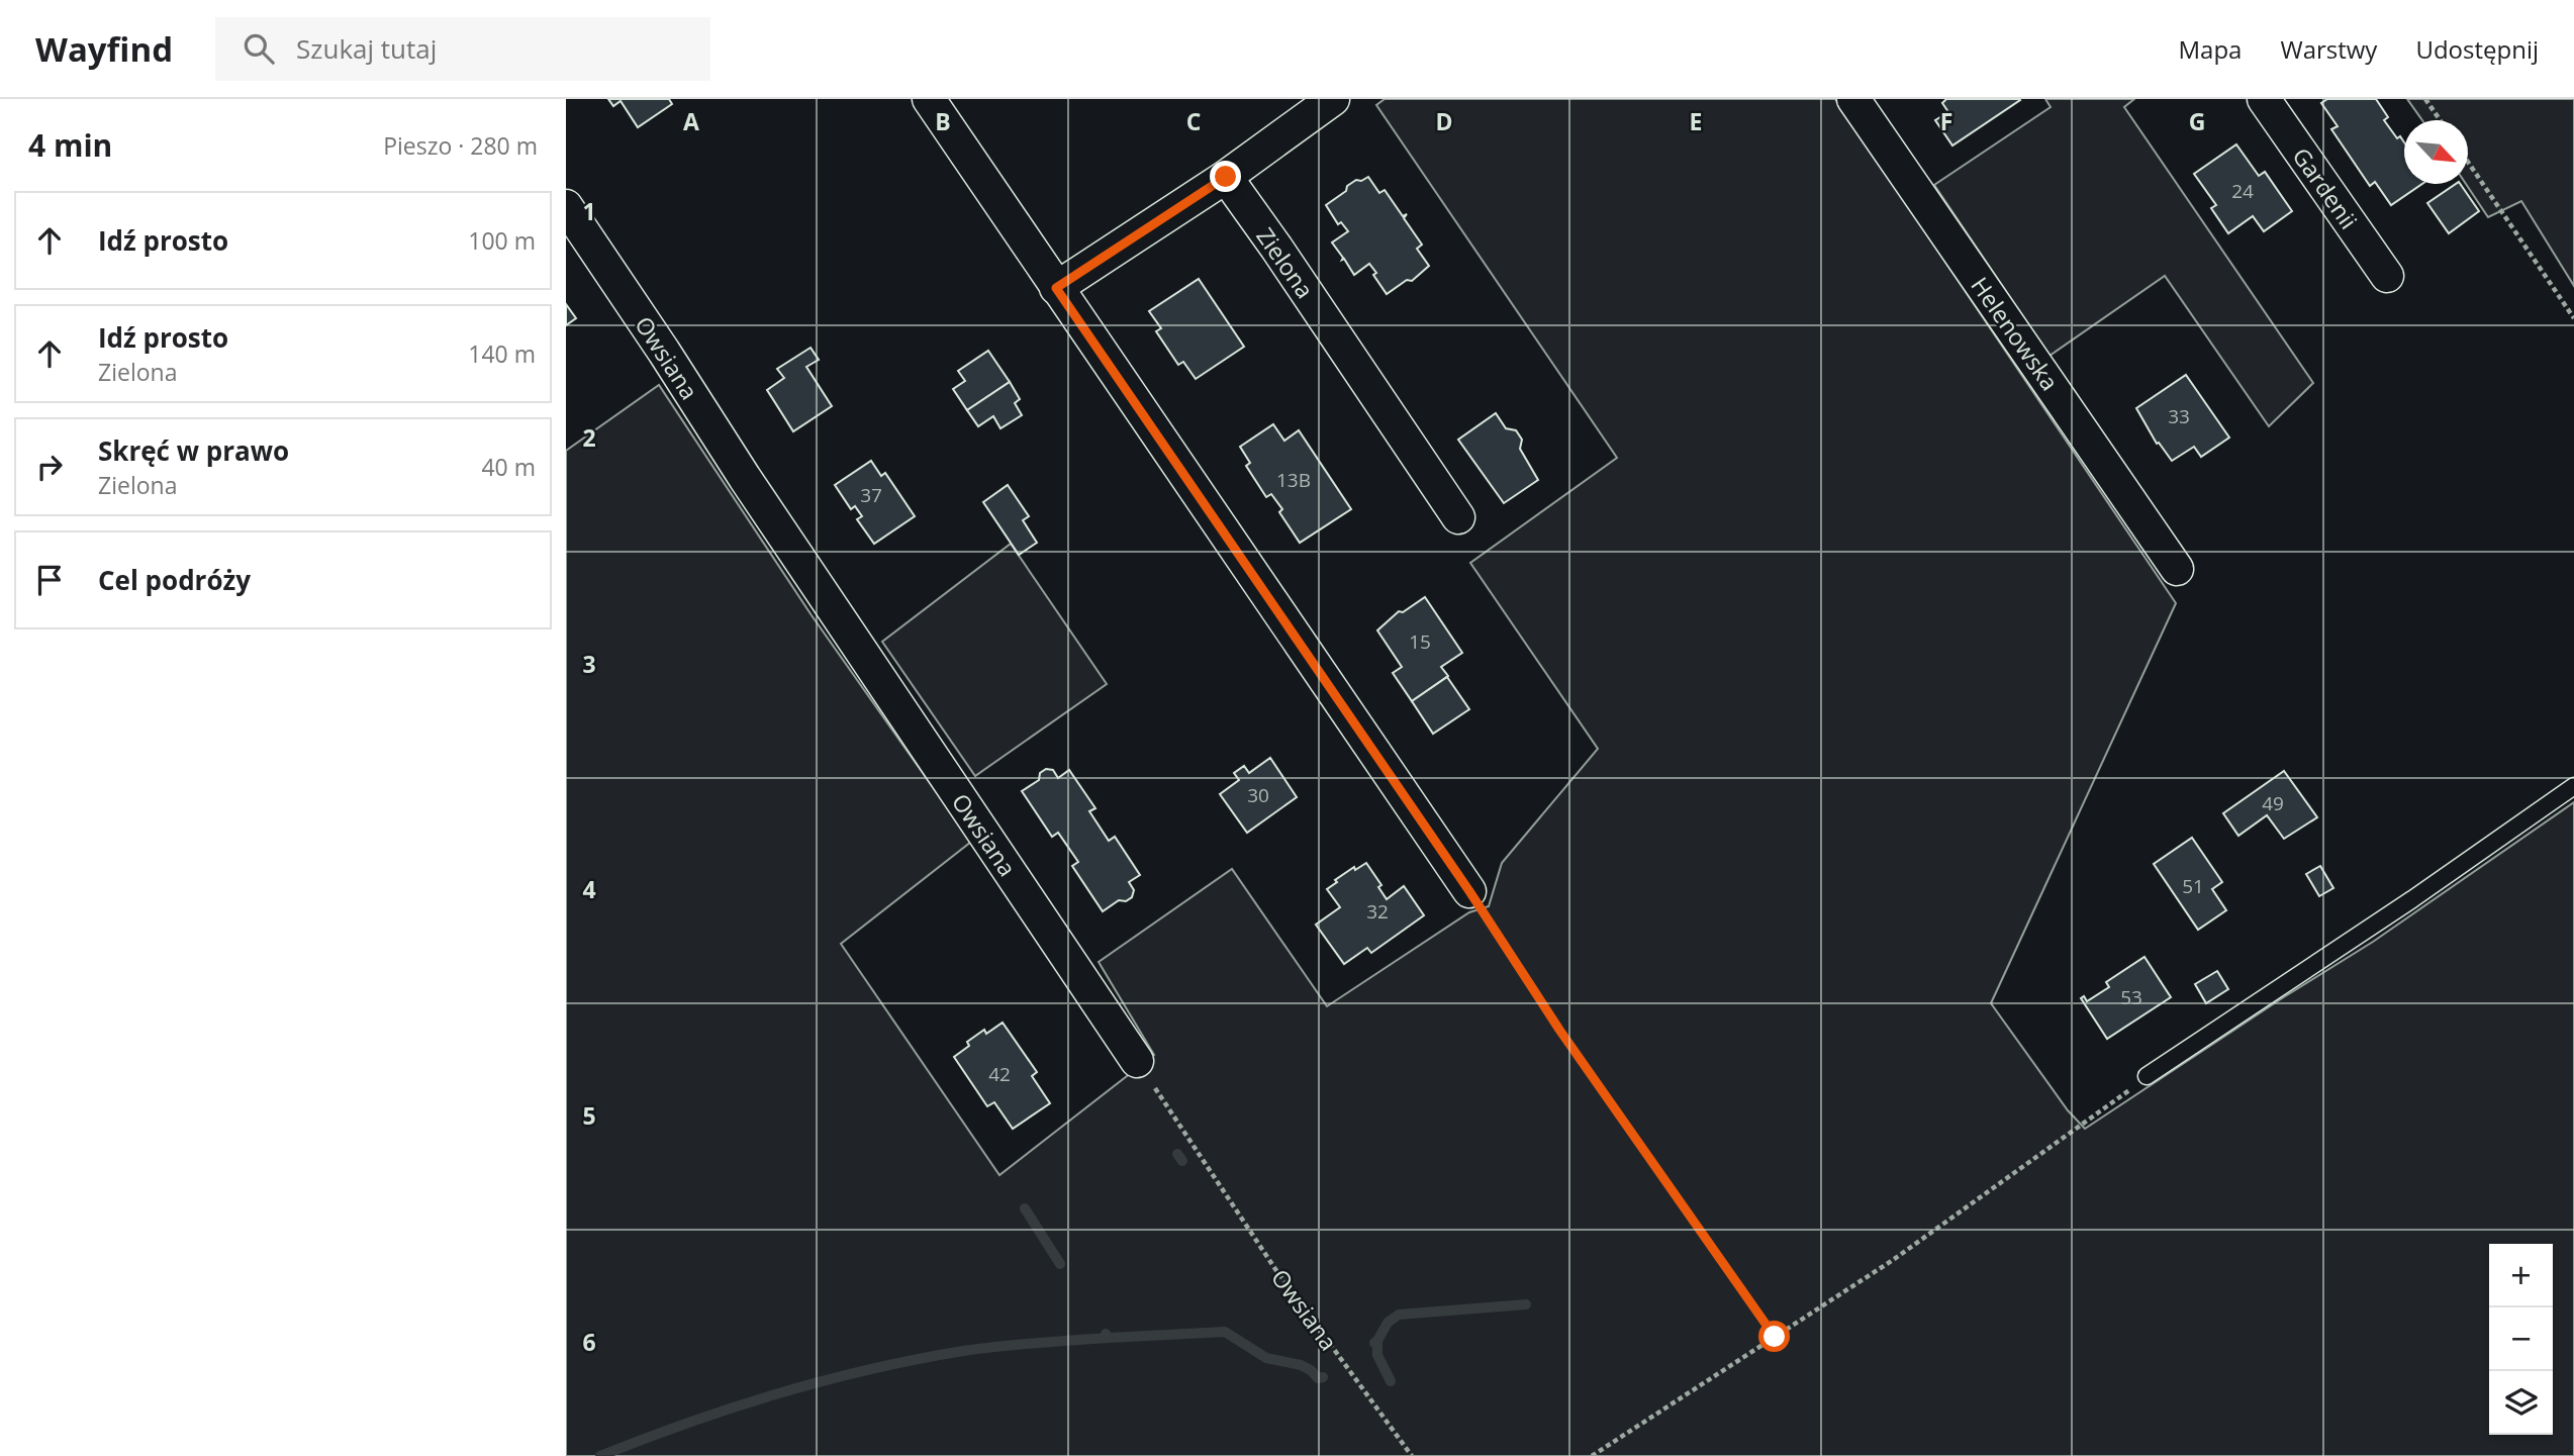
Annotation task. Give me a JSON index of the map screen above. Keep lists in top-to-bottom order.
{
  "streets": {
    "street": [
      "Gardenii",
      "Zielona",
      "Helenowska",
      "Owsiana"
    ]
  },
  "house_numbers": [
    "24",
    "33",
    "13B",
    "37",
    "15",
    "30",
    "49",
    "51",
    "32",
    "53",
    "42"
  ],
  "north": "bottom right",
  "page": {
    "header": "Wayfind",
    "search": "Szukaj tutaj",
    "nav": ["Mapa", "Warstwy", "Udostępnij"],
    "heading": ["4 min", "Pieszo · 280 m"],
    "list": [
      ["Idź prosto", "100 m"],
      ["Idź prosto", "Zielona", "140 m"],
      ["Skręć w prawo", "Zielona", "40 m"],
      "Cel podróży"
    ],
    "map_buttons": ["+", "−"]
  },
  "grid": {
    "columns": [
      "A",
      "B",
      "C",
      "D",
      "E",
      "F",
      "G"
    ],
    "rows": [
      "1",
      "2",
      "3",
      "4",
      "5",
      "6"
    ]
  }
}
